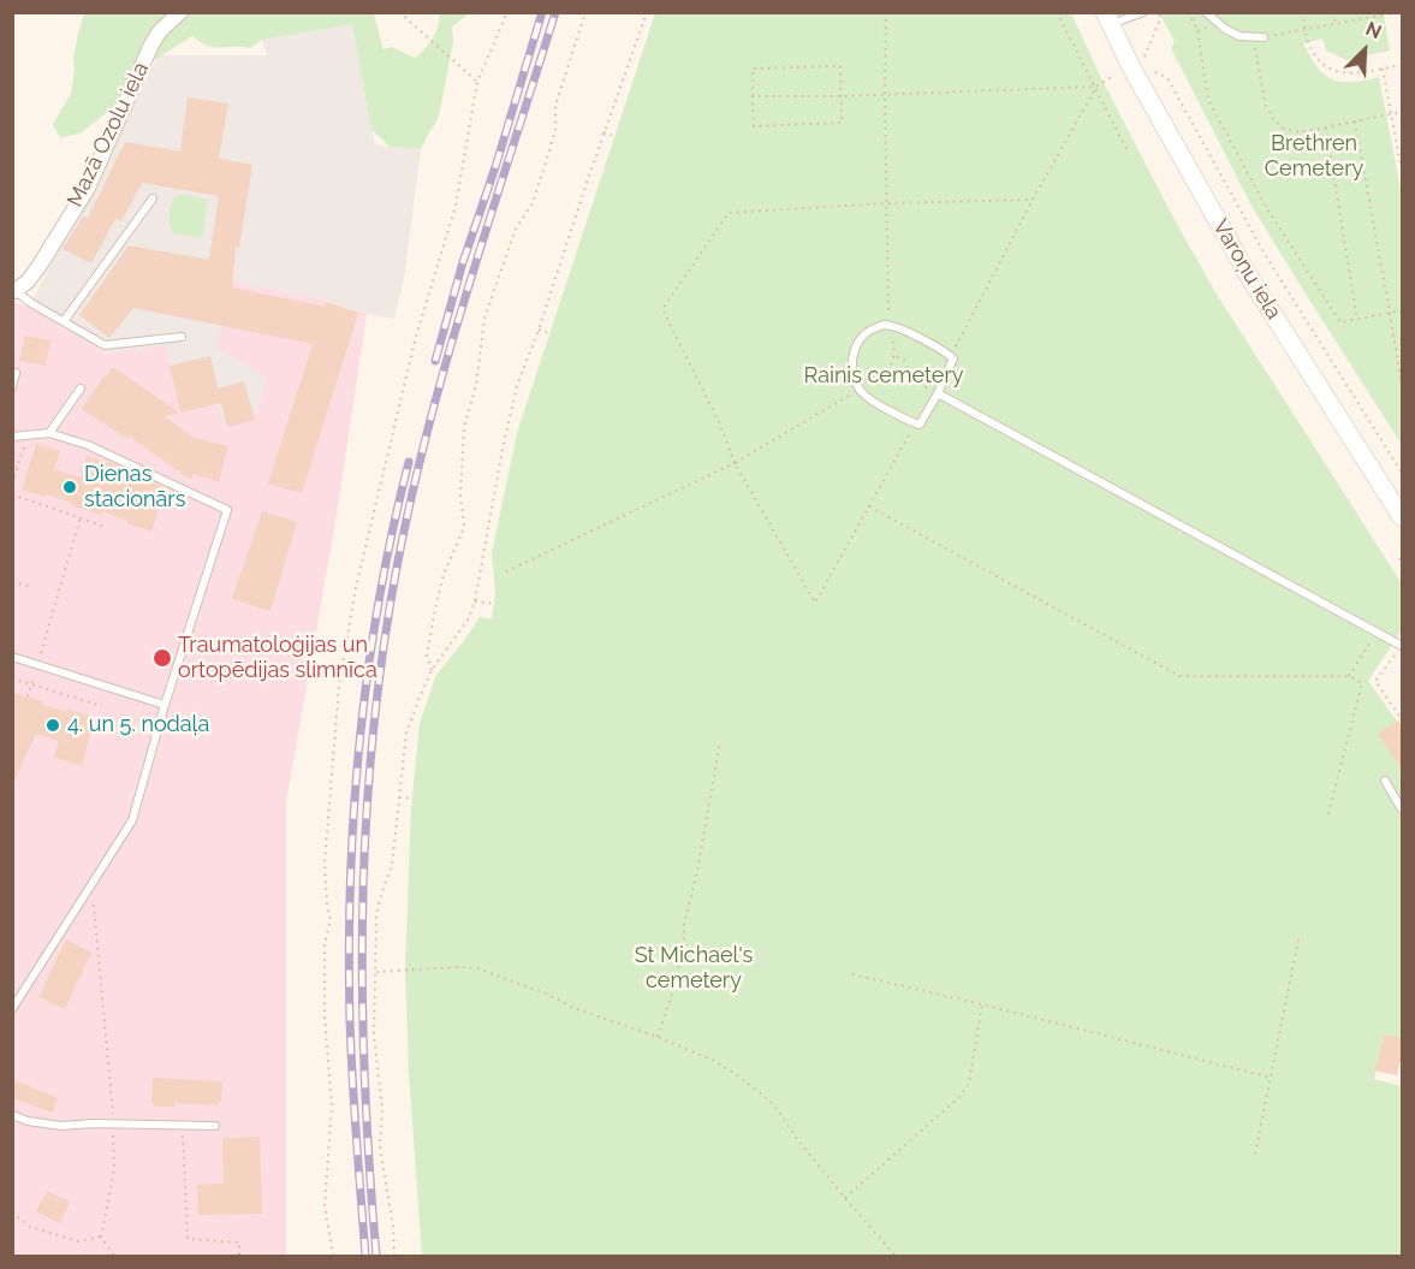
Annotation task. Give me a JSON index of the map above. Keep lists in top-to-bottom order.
{
  "streets": {
    "street": ["Mazā Ozolu iela", "Varoņu iela"]
  },
  "parks": ["Brethren Cemetery", "Rainis cemetery", "St Michael's cemetery"],
  "places": ["Dienas stacionārs", "Traumatoloģijas un ortopēdijas slimnīca", "4. un 5. nodaļa"],
  "north": "top right"
}
